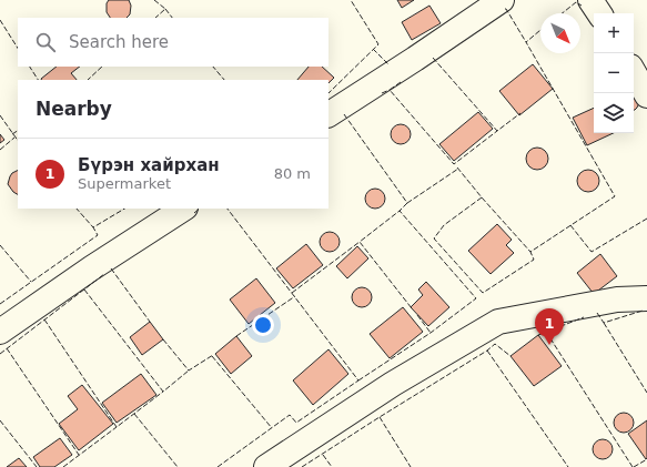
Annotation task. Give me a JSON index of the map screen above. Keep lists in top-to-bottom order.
{
  "north": "bottom right",
  "page": {
    "map_buttons": ["+", "−"],
    "search": "Search here",
    "heading": "Nearby",
    "list": [
      {
        "mark": "1",
        "name": "Бүрэн хайрхан",
        "note": "Supermarket",
        "value": "80 m"
      }
    ],
    "pins": "1"
  }
}
